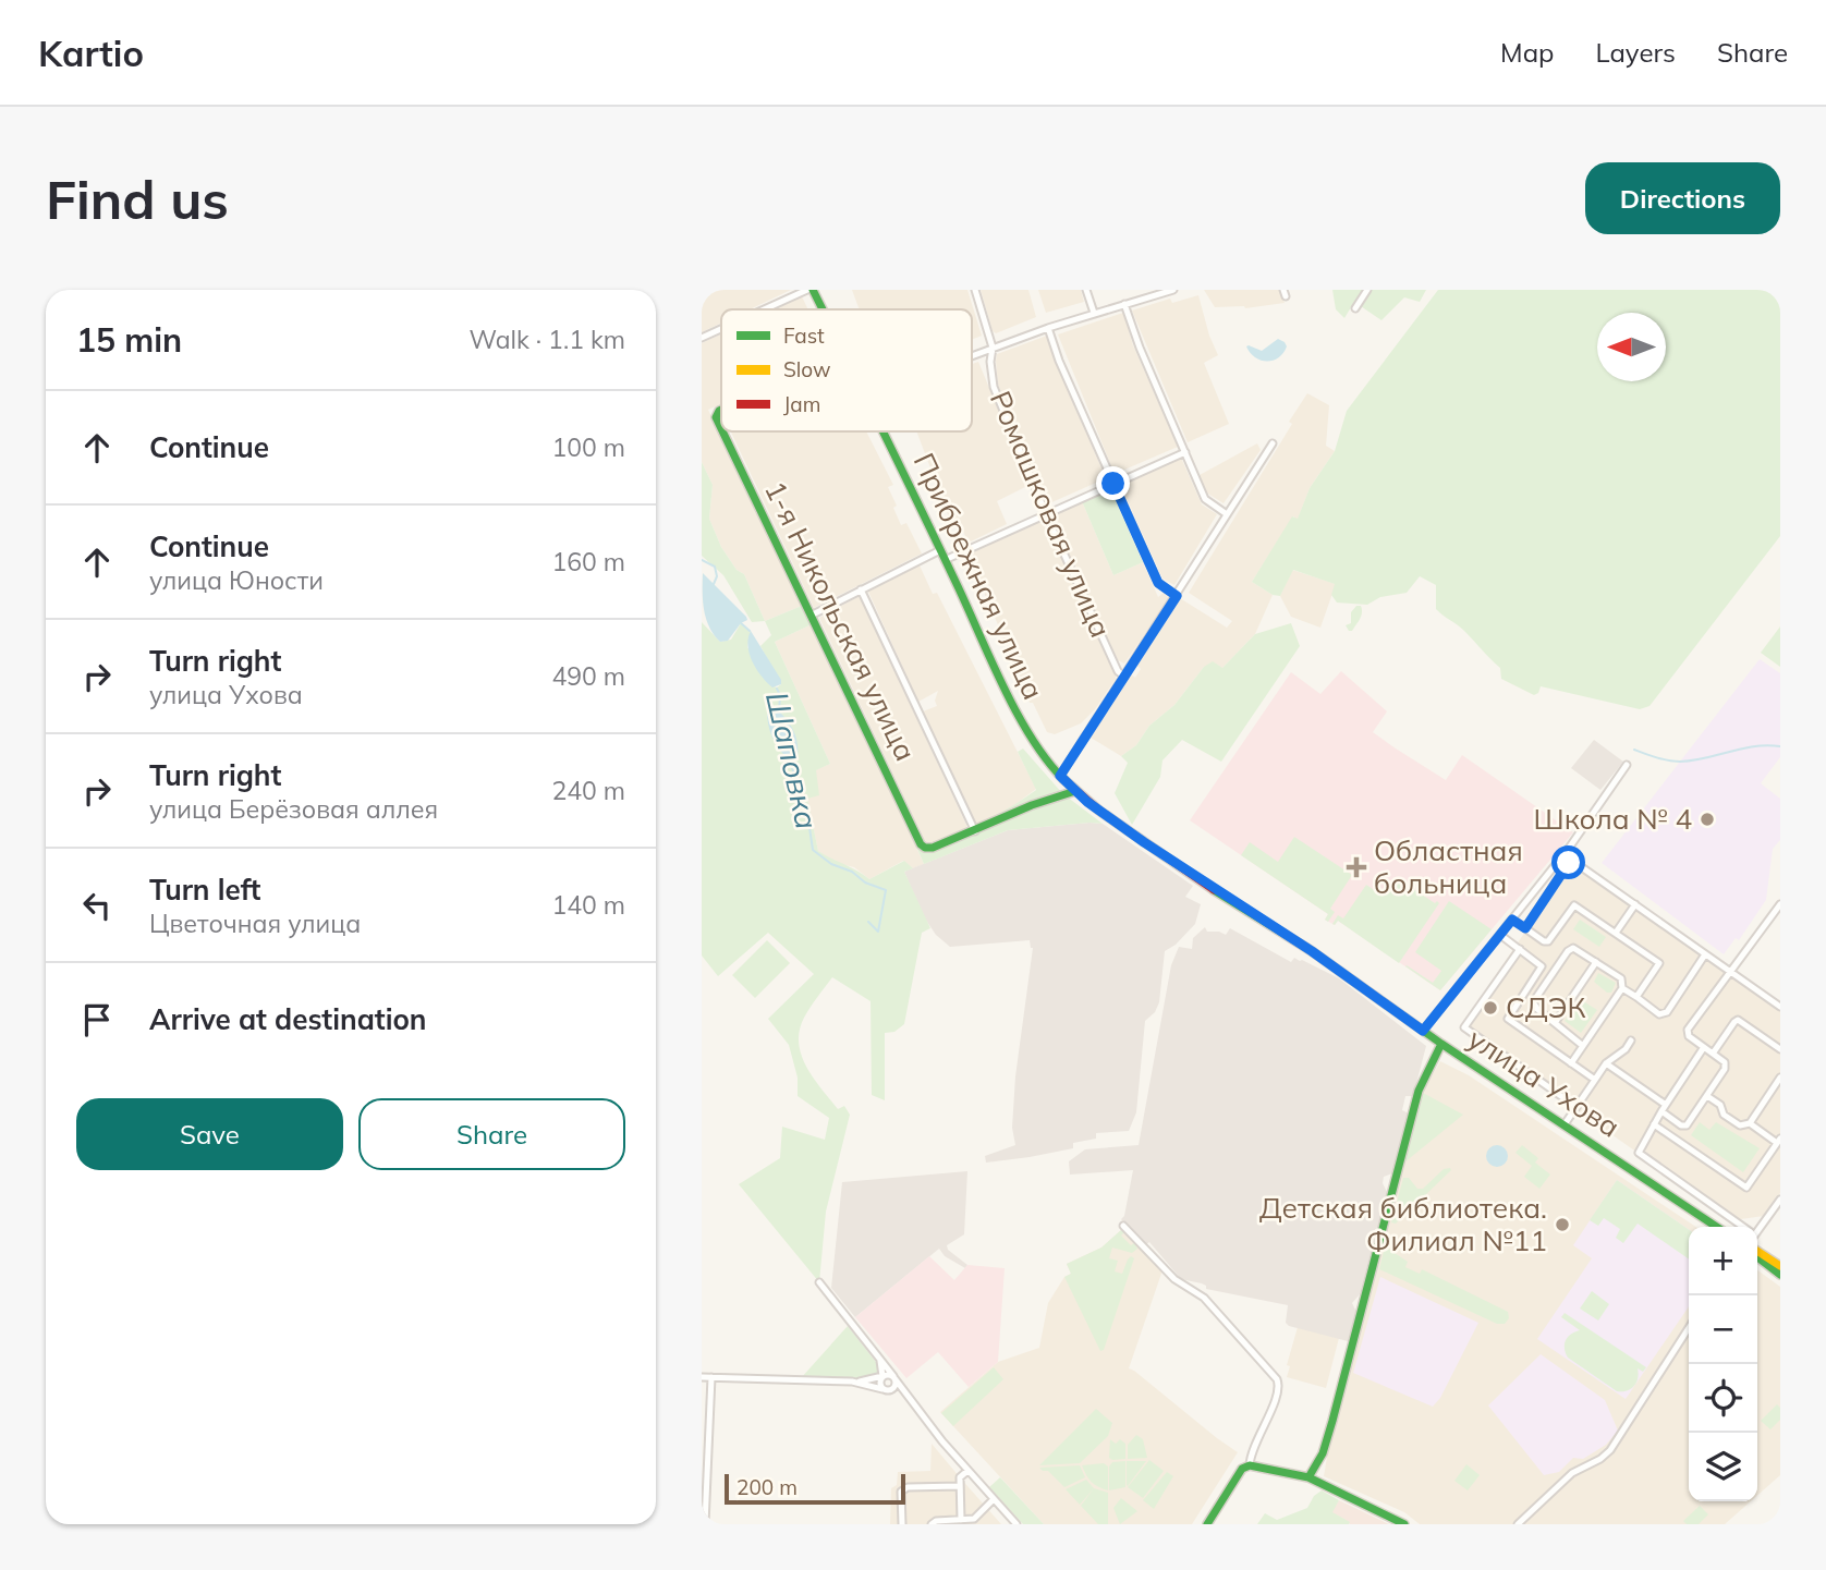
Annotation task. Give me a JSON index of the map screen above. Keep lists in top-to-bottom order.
{
  "streets": {
    "street": [
      "Ромашковая улица",
      "Прибрежная улица",
      "1-я Никольская улица",
      "улица Ухова"
    ]
  },
  "crossings": [
    ["Прибрежная улица", "улица Ухова"]
  ],
  "water": ["Шаповка"],
  "places": {
    "other": ["Школа № 4", "СДЭК", "Детская библиотека. Филиал №11"],
    "health": ["Областная больница"]
  },
  "legend": ["Fast", "Slow", "Jam"],
  "scale_bar": "200 m",
  "north": "left",
  "page": {
    "header": "Kartio",
    "nav": ["Map", "Layers", "Share"],
    "buttons": [
      "Directions",
      ["Save", "Share"]
    ],
    "title": "Find us",
    "heading": ["15 min", "Walk · 1.1 km"],
    "list": [
      ["Continue", "100 m"],
      ["Continue", "улица Юности", "160 m"],
      ["Turn right", "улица Ухова", "490 m"],
      ["Turn right", "улица Берёзовая аллея", "240 m"],
      ["Turn left", "Цветочная улица", "140 m"],
      "Arrive at destination"
    ],
    "map_buttons": ["+", "−"],
    "scale": "200 m"
  }
}
